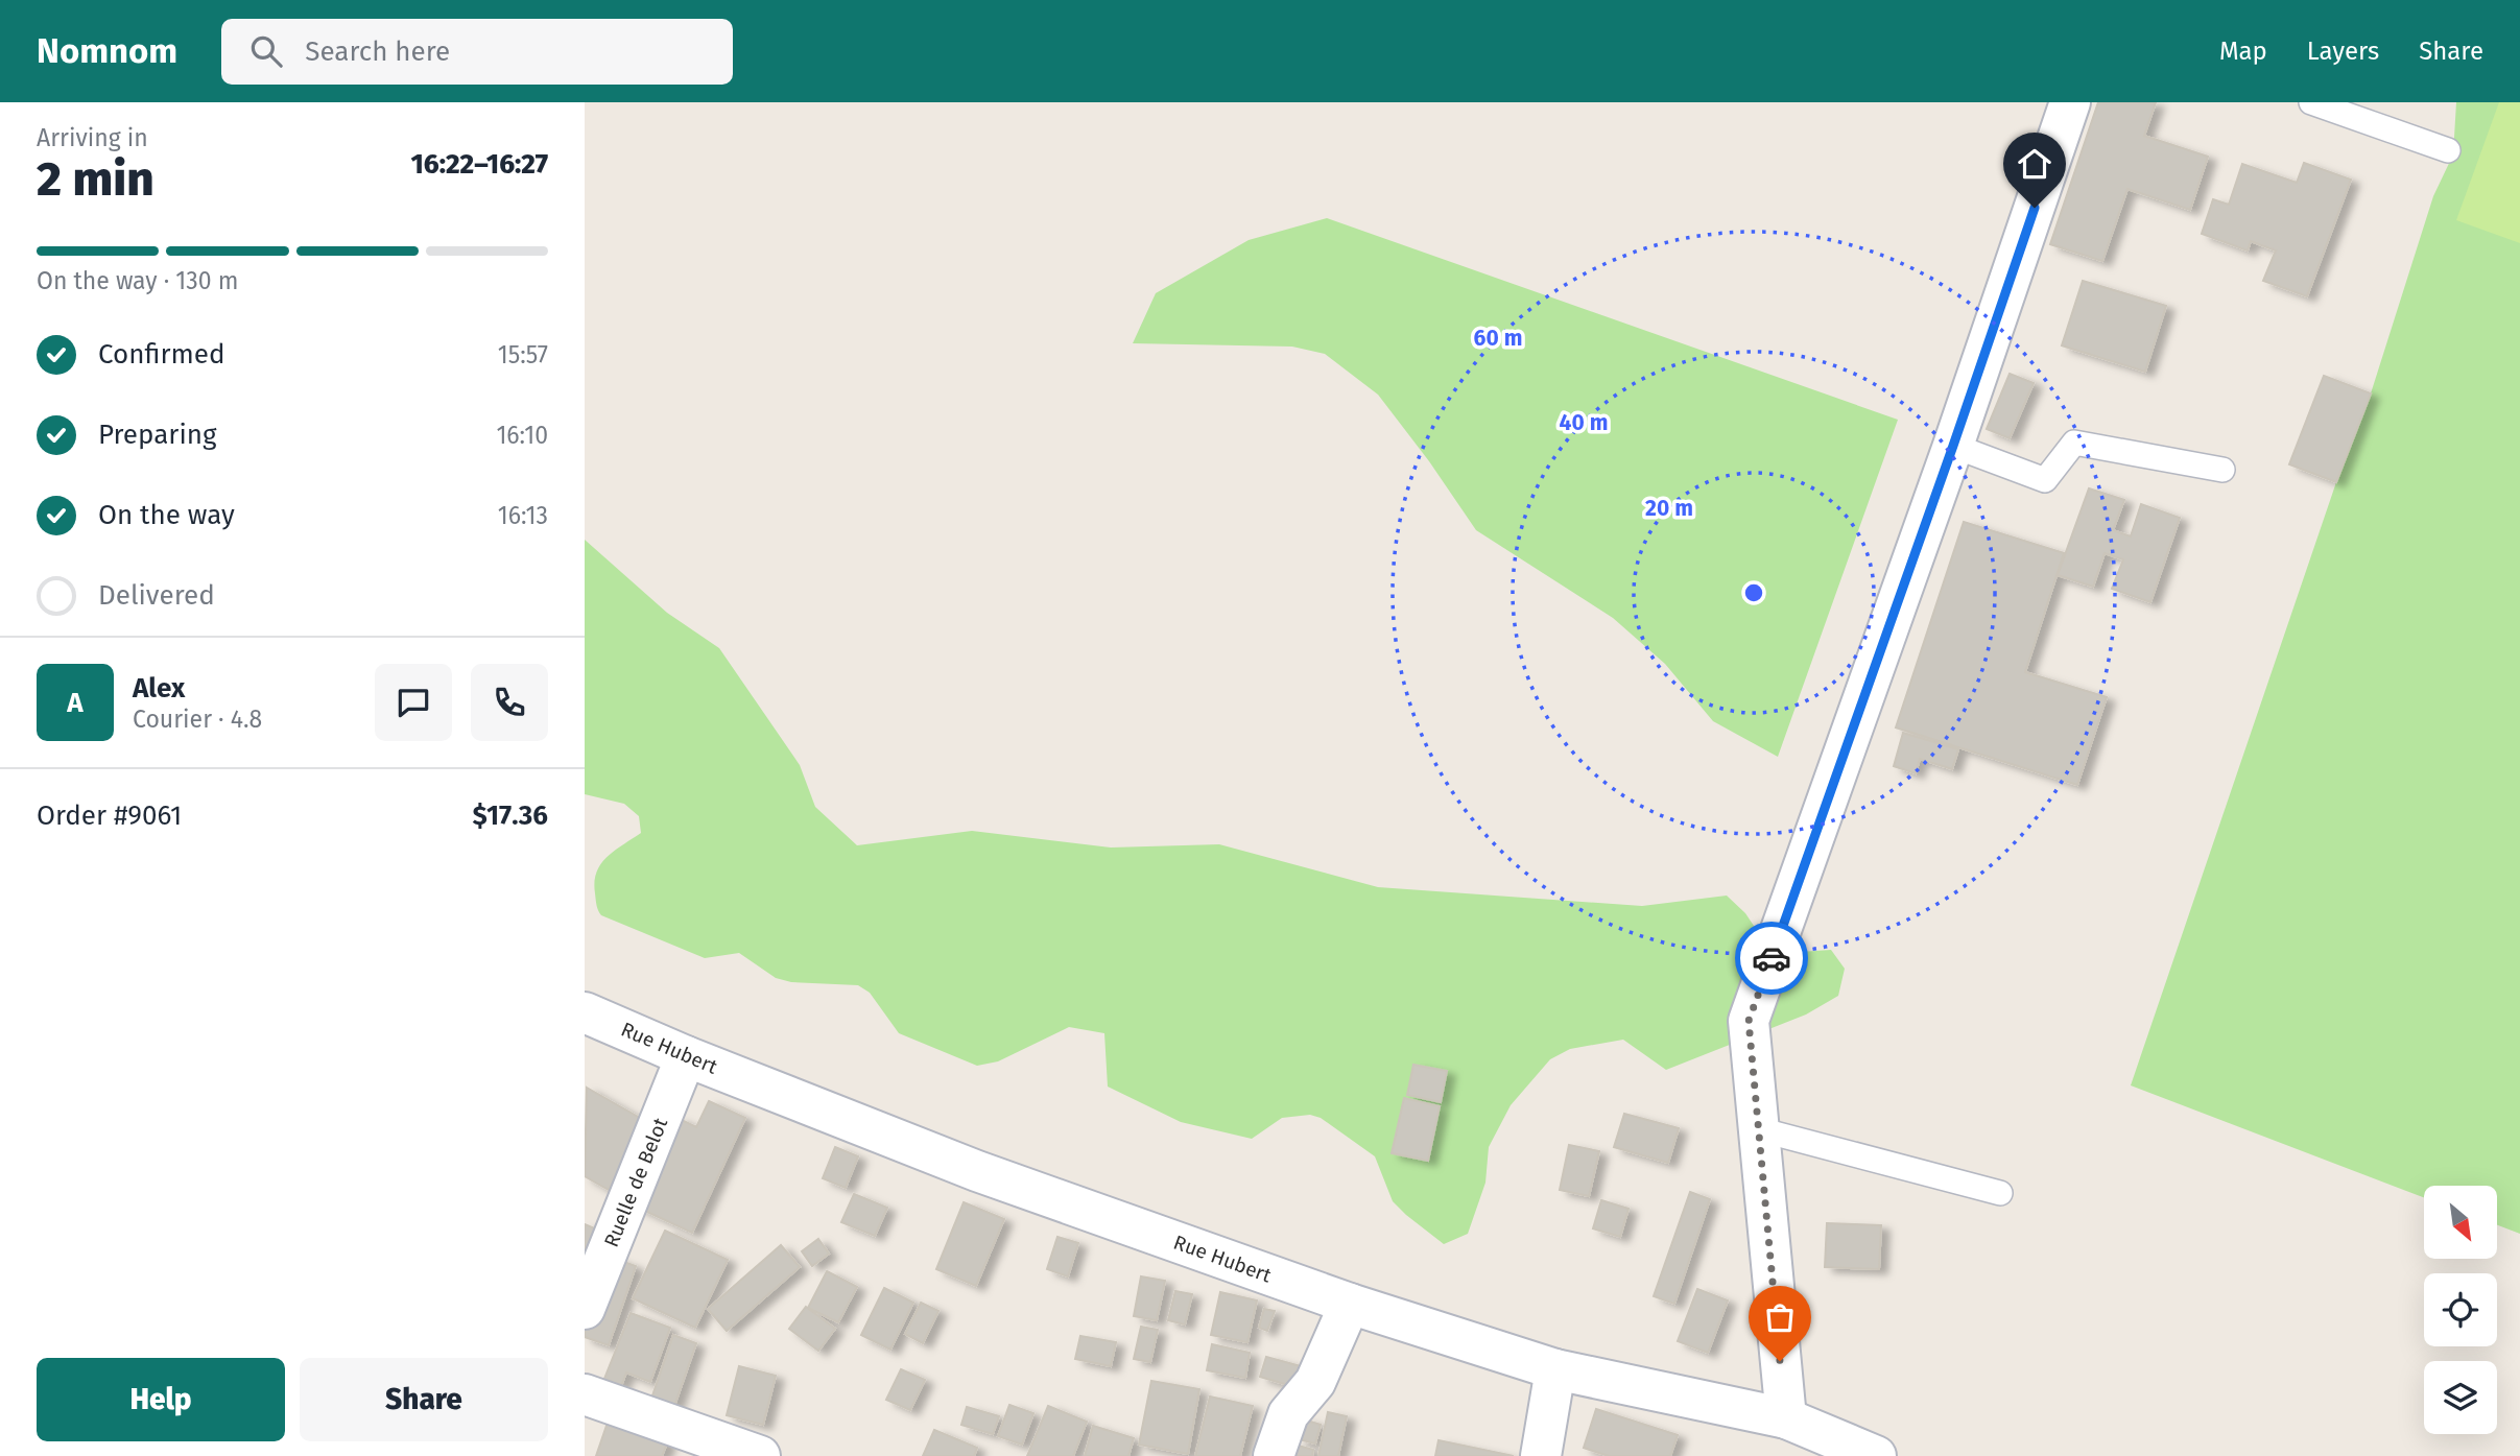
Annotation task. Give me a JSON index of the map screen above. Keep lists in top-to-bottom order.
{
  "streets": {
    "street": ["Rue Hubert", "Ruelle de Belot"]
  },
  "crossings": [
    ["Rue Hubert", "Ruelle de Belot"]
  ],
  "north": "bottom right",
  "page": {
    "header": "Nomnom",
    "search": "Search here",
    "nav": ["Map", "Layers", "Share"],
    "heading": ["2 min", "Arriving in", "16:22–16:27"],
    "panel": [
      "Alex",
      "Courier · 4.8",
      "Order #9061",
      "$17.36"
    ],
    "bar": "On the way · 130 m",
    "list": [
      ["Confirmed", "15:57"],
      ["Preparing", "16:10"],
      ["On the way", "16:13"],
      "Delivered"
    ],
    "round": "A",
    "buttons": ["Help", "Share"]
  },
  "rings": ["60 m", "40 m", "20 m"]
}
